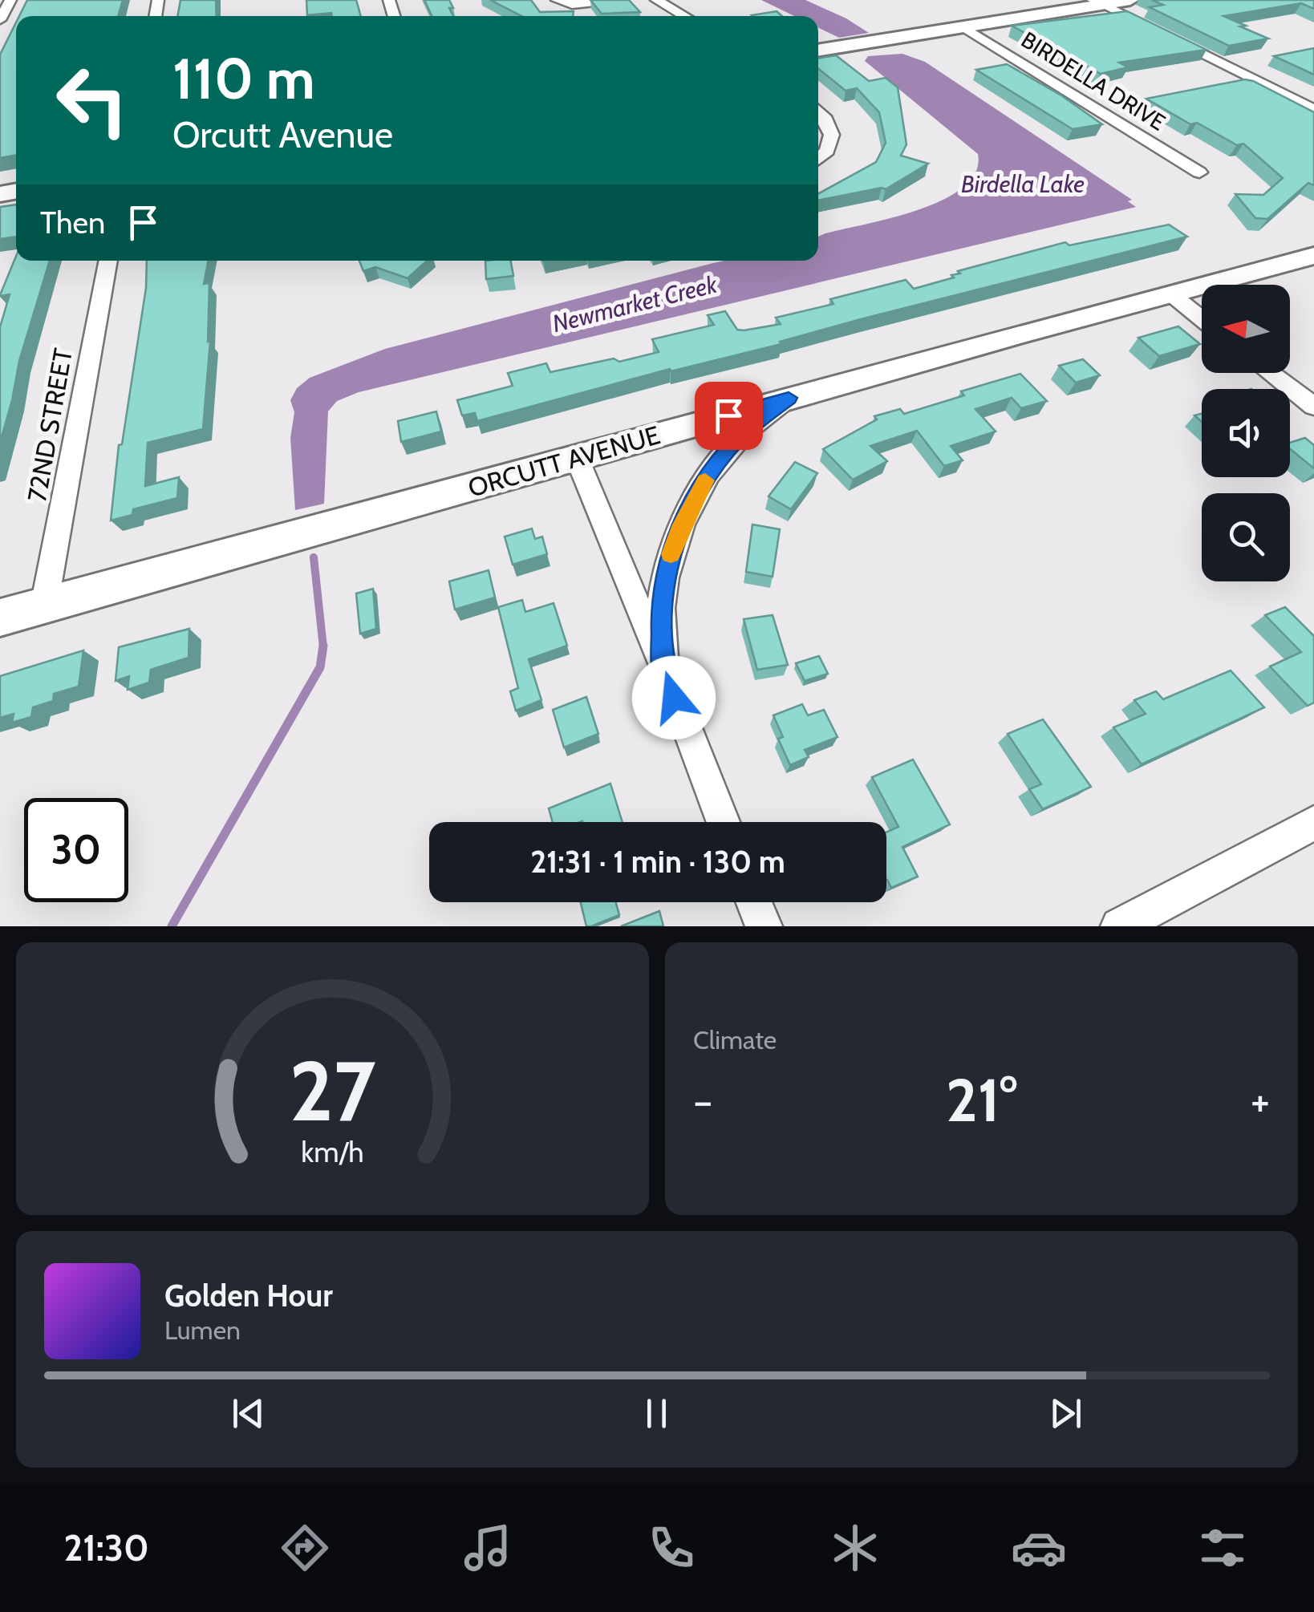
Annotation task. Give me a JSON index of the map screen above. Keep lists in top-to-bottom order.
{
  "streets": {
    "street": ["BIRDELLA DRIVE", "72ND STREET", "ORCUTT AVENUE"]
  },
  "crossings": [
    ["72ND STREET", "ORCUTT AVENUE"]
  ],
  "water": ["Birdella Lake", "Newmarket Creek"],
  "north": "left",
  "page": {
    "turn": ["110 m", "Orcutt Avenue"],
    "then": "Then",
    "limit": "30",
    "trip": "21:31 · 1 min · 130 m",
    "tile": "Climate",
    "heat": ["−", "21°", "+"],
    "song": ["Golden Hour", "Lumen"],
    "tabs": "21:30",
    "gauge": ["27", "km/h"]
  }
}
